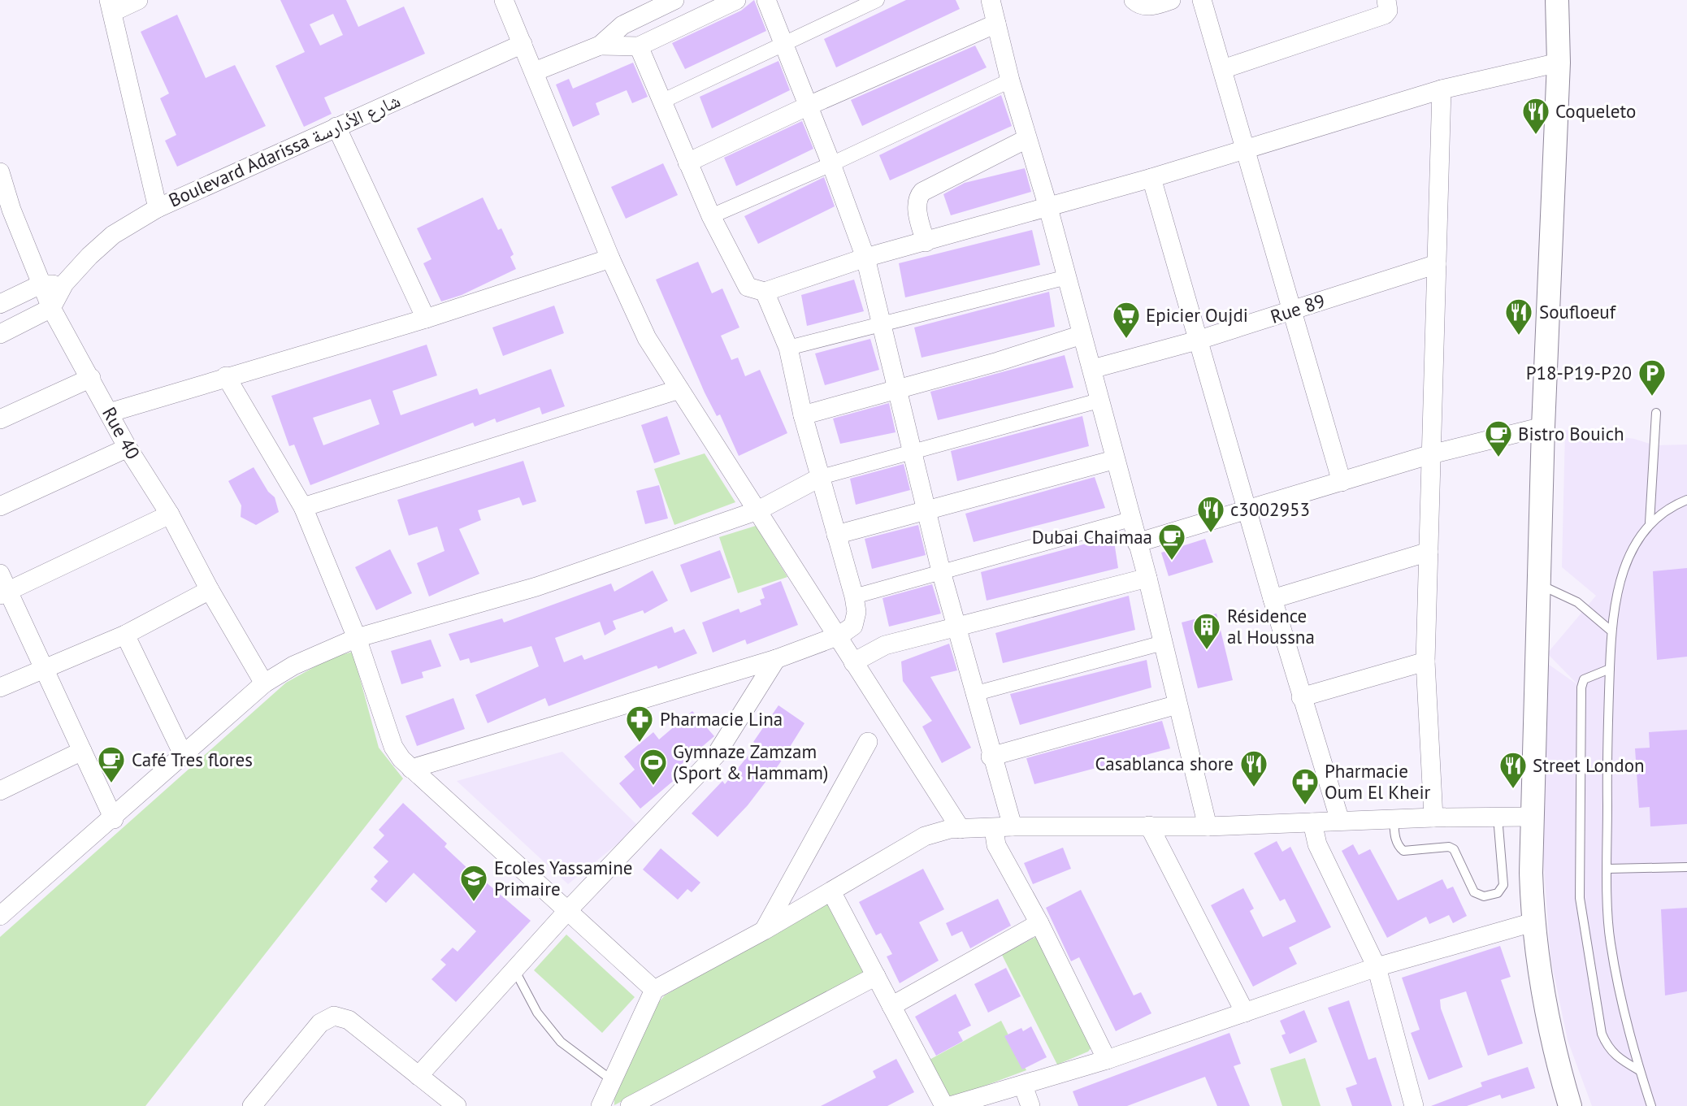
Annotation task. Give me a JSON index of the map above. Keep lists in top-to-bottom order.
{
  "streets": {
    "street": ["Boulevard Adarissa شارع الأدارسة", "Rue 89", "Rue 40"]
  },
  "crossings": [
    ["Boulevard Adarissa شارع الأدارسة", "Rue 40"]
  ],
  "places": {
    "restaurant": [
      "Coqueleto",
      "Soufloeuf",
      "c3002953",
      "Casablanca shore",
      "Street London"
    ],
    "supermarket": ["Epicier Oujdi"],
    "parking": ["P18-P19-P20"],
    "cafe": ["Bistro Bouich", "Dubai Chaimaa", "Café Tres flores"],
    "building": ["Résidence al Houssna"],
    "pharmacy": ["Pharmacie Lina", "Pharmacie Oum El Kheir"],
    "sports": ["Gymnaze Zamzam (Sport & Hammam)"],
    "school or university": ["Ecoles Yassamine Primaire"]
  }
}
